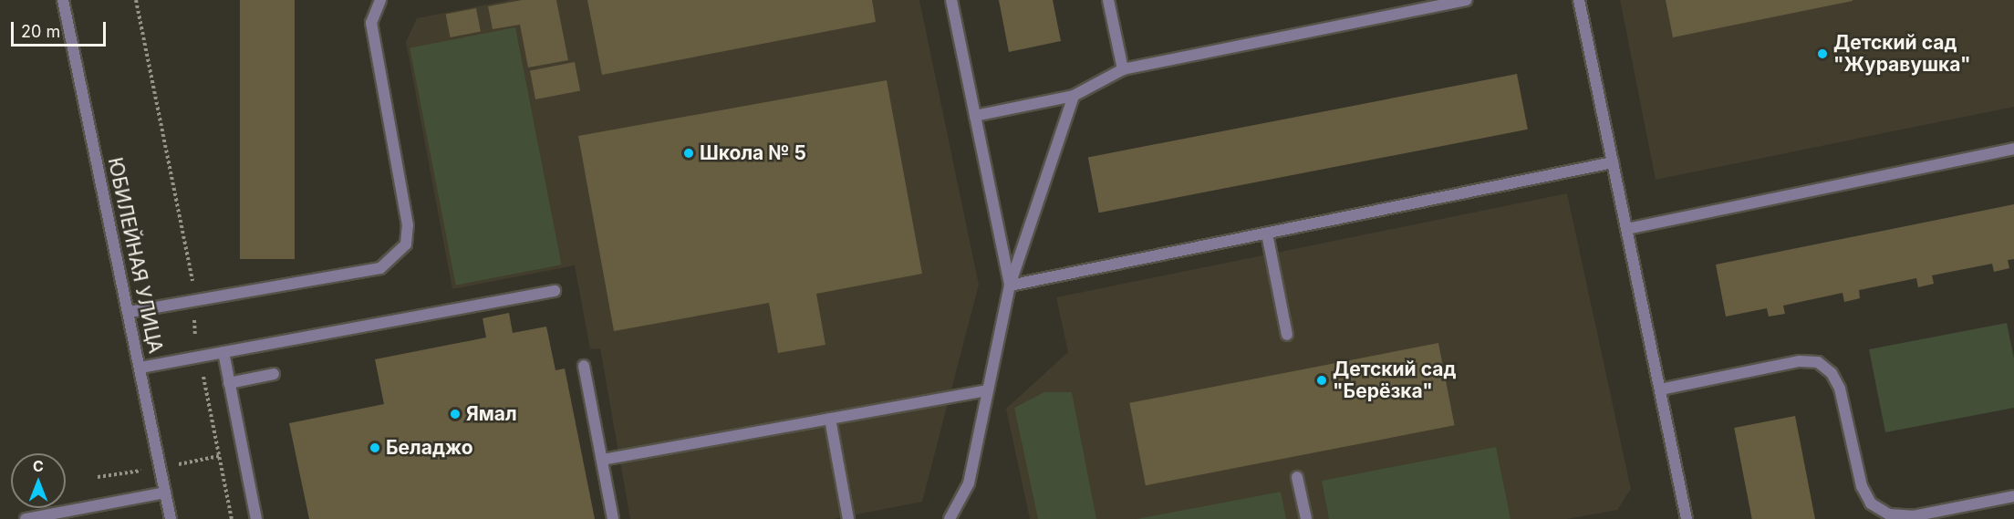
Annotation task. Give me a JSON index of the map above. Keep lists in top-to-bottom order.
{
  "streets": {
    "street": ["ЮБИЛЕЙНАЯ УЛИЦА"]
  },
  "places": [
    "Детский сад \"Журавушка\"",
    "Школа № 5",
    "Детский сад \"Берёзка\"",
    "Ямал",
    "Беладжо"
  ],
  "scale_bar": "20 m",
  "north": "top"
}
